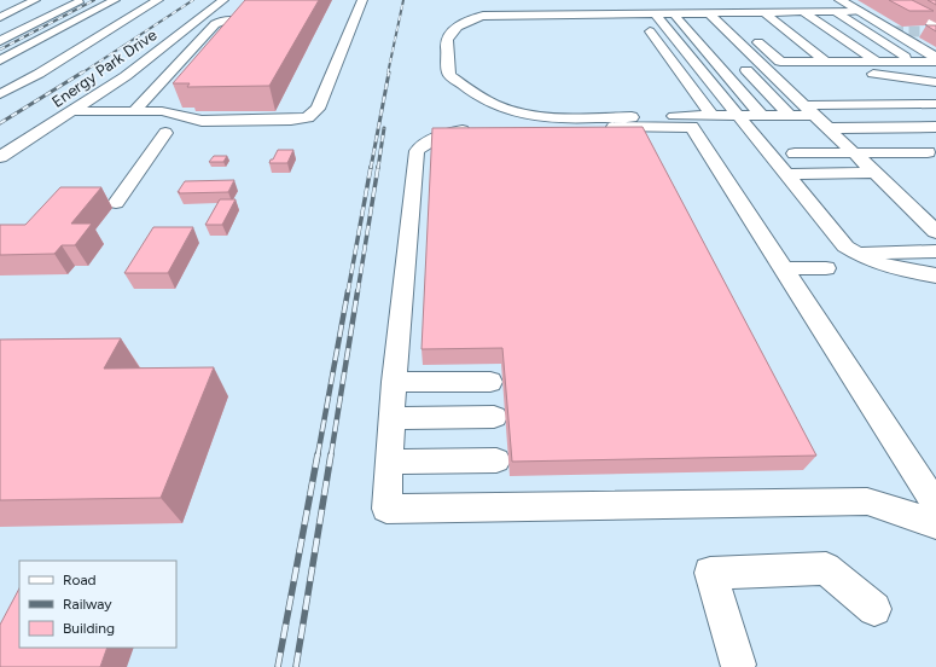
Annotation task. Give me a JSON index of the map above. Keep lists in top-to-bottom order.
{
  "streets": {
    "street": ["Energy Park Drive"]
  },
  "legend": ["Road", "Railway", "Building"]
}
